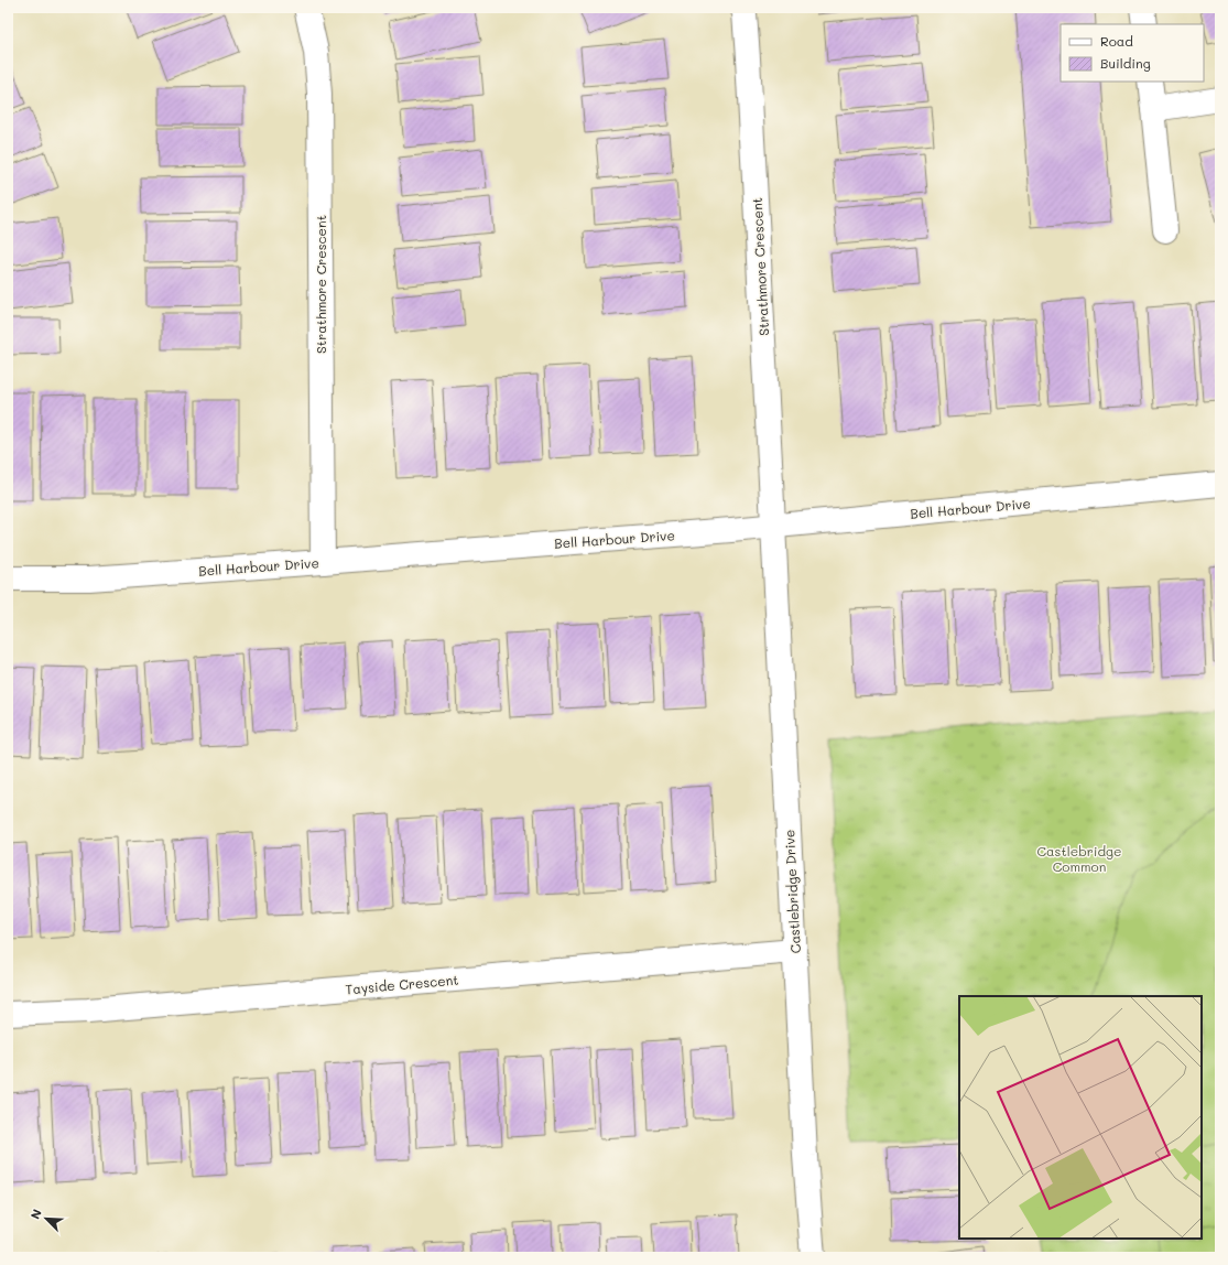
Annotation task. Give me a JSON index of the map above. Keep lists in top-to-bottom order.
{
  "streets": {
    "street": [
      "Strathmore Crescent",
      "Bell Harbour Drive",
      "Castlebridge Drive",
      "Tayside Crescent"
    ]
  },
  "crossings": [
    ["Strathmore Crescent", "Bell Harbour Drive"],
    ["Strathmore Crescent", "Castlebridge Drive"],
    ["Bell Harbour Drive", "Castlebridge Drive"],
    ["Castlebridge Drive", "Tayside Crescent"]
  ],
  "parks": ["Castlebridge Common"],
  "legend": ["Road", "Building"],
  "north": "top left"
}
